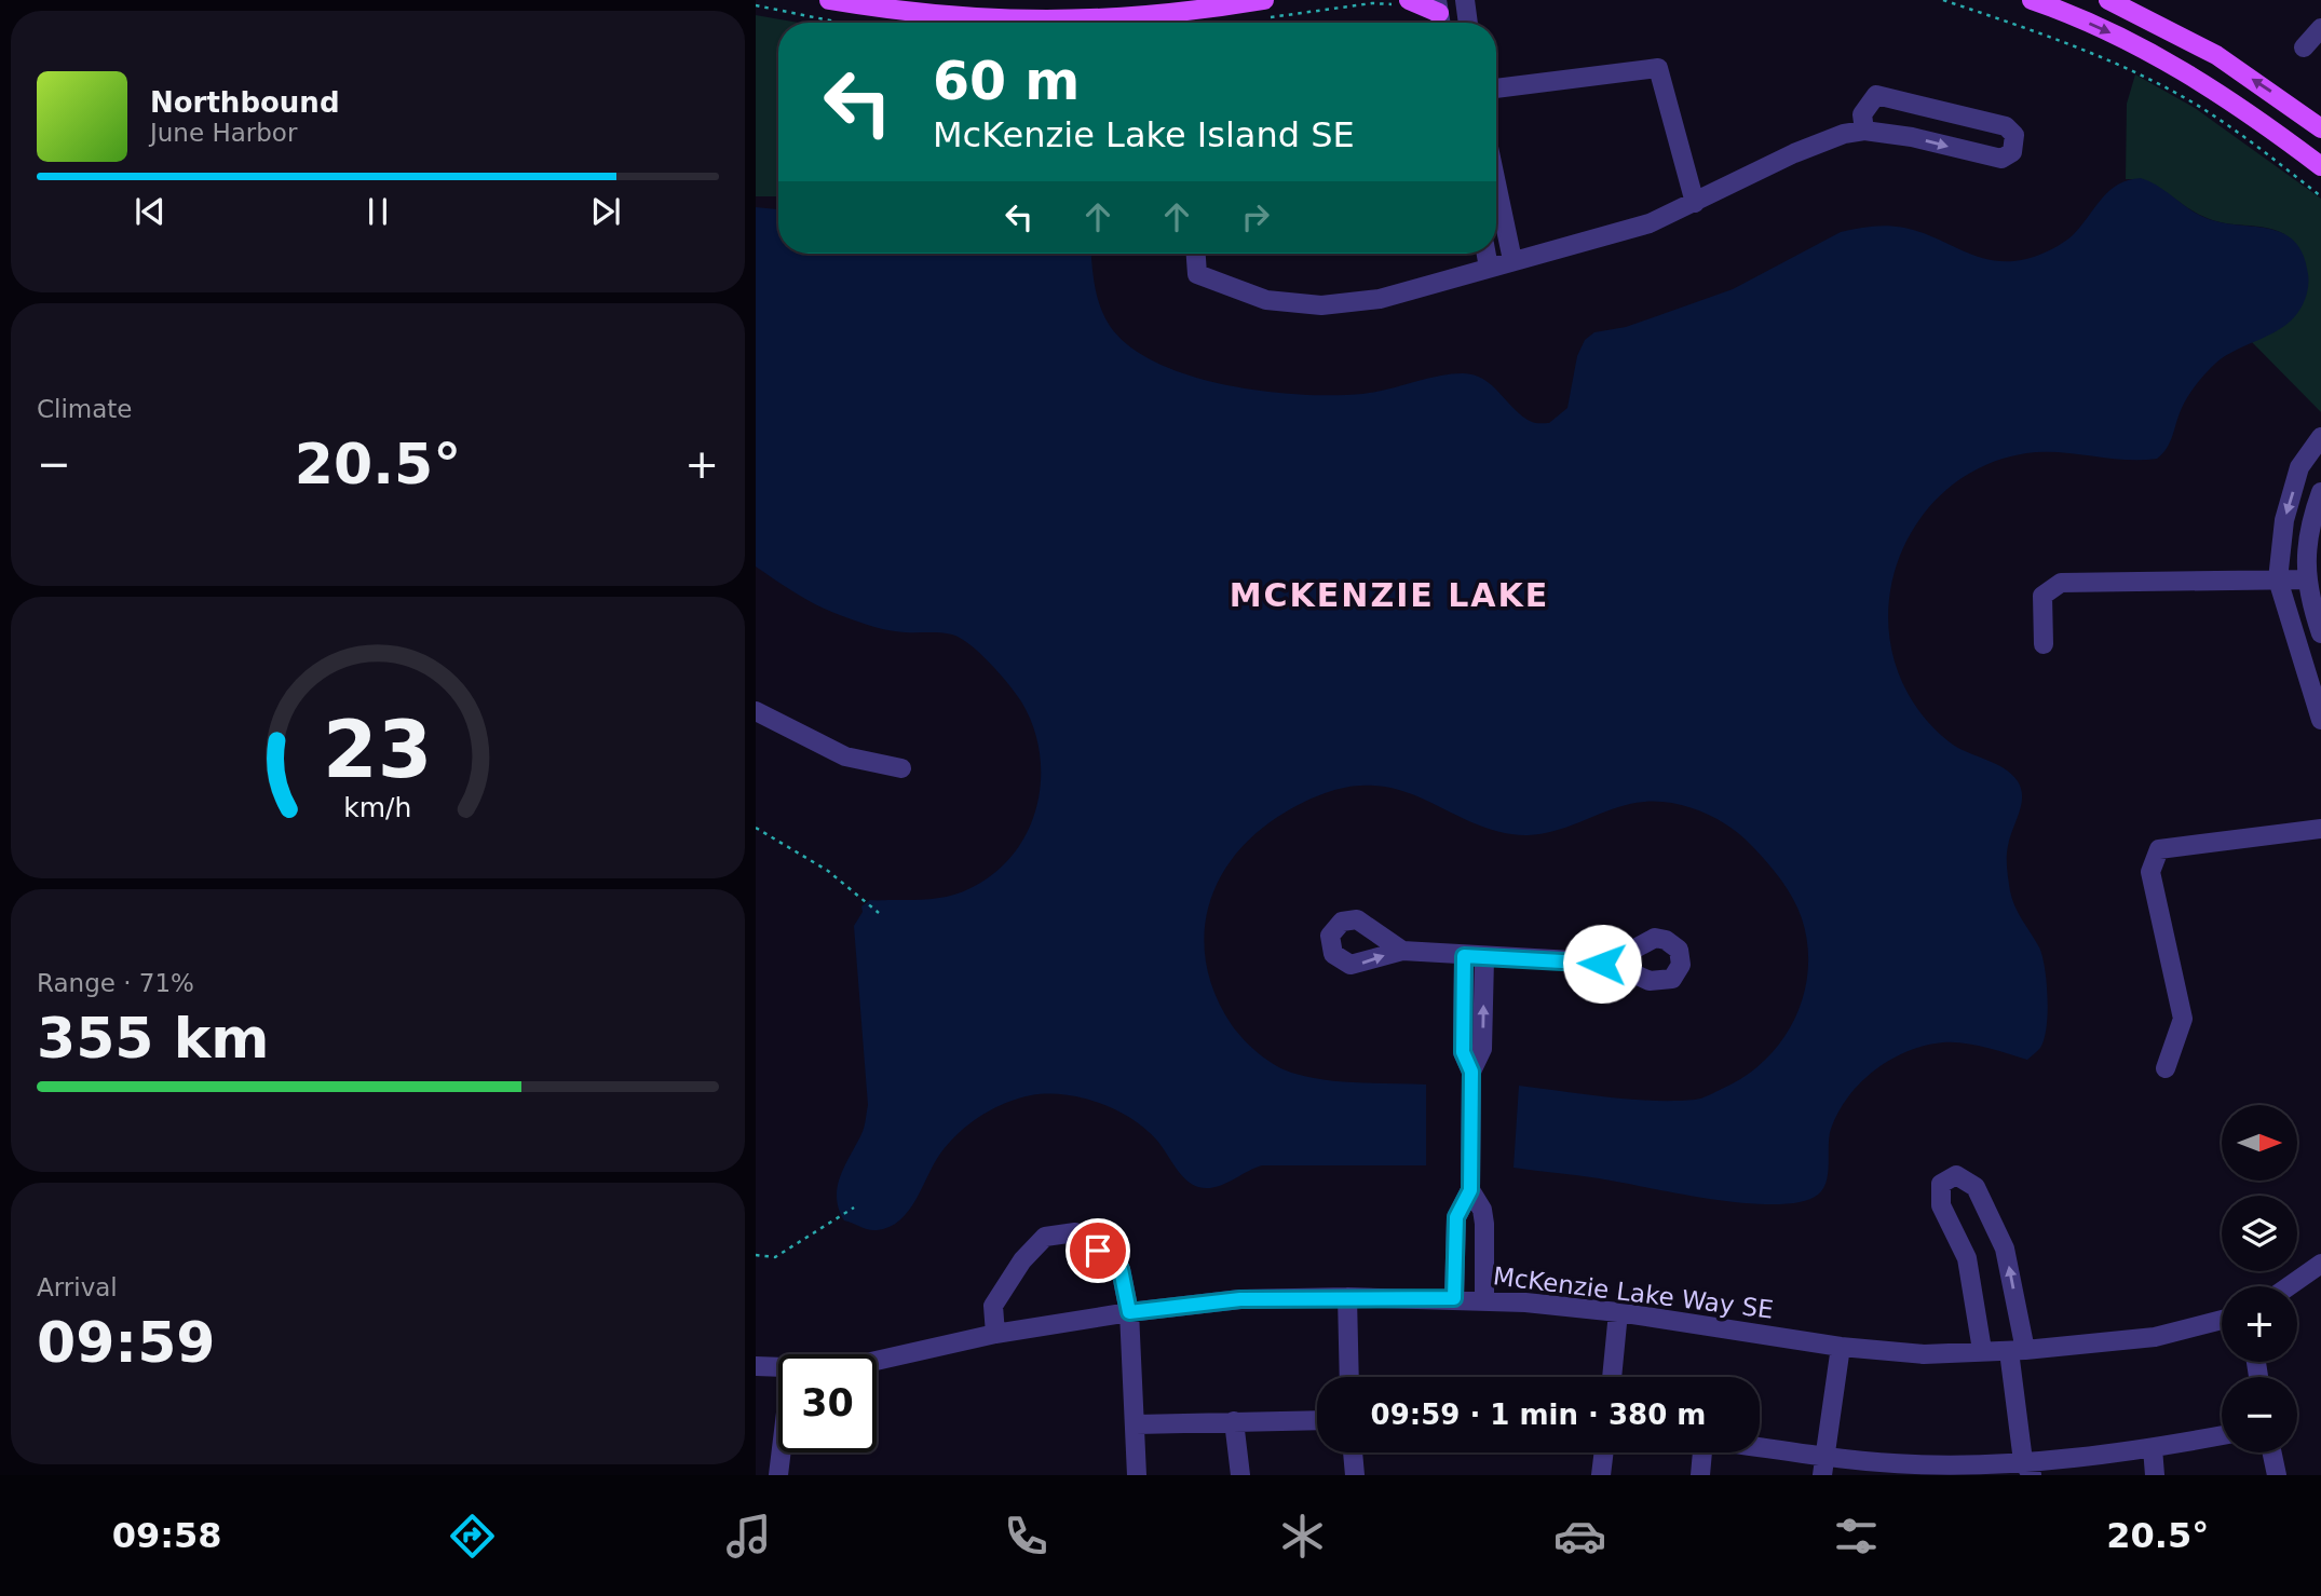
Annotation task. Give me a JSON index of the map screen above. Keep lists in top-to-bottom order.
{
  "streets": {
    "street": ["McKenzie Lake Way SE"]
  },
  "districts": ["MCKENZIE LAKE"],
  "north": "right",
  "page": {
    "turn": ["60 m", "McKenzie Lake Island SE"],
    "song": ["Northbound", "June Harbor"],
    "tile": [
      "Climate",
      ["Range · 71%", "355 km"],
      ["Arrival", "09:59"]
    ],
    "heat": ["−", "20.5°", "+"],
    "map_buttons": ["+", "−"],
    "limit": "30",
    "trip": "09:59 · 1 min · 380 m",
    "tabs": ["09:58", "20.5°"],
    "gauge": ["23", "km/h"]
  }
}
